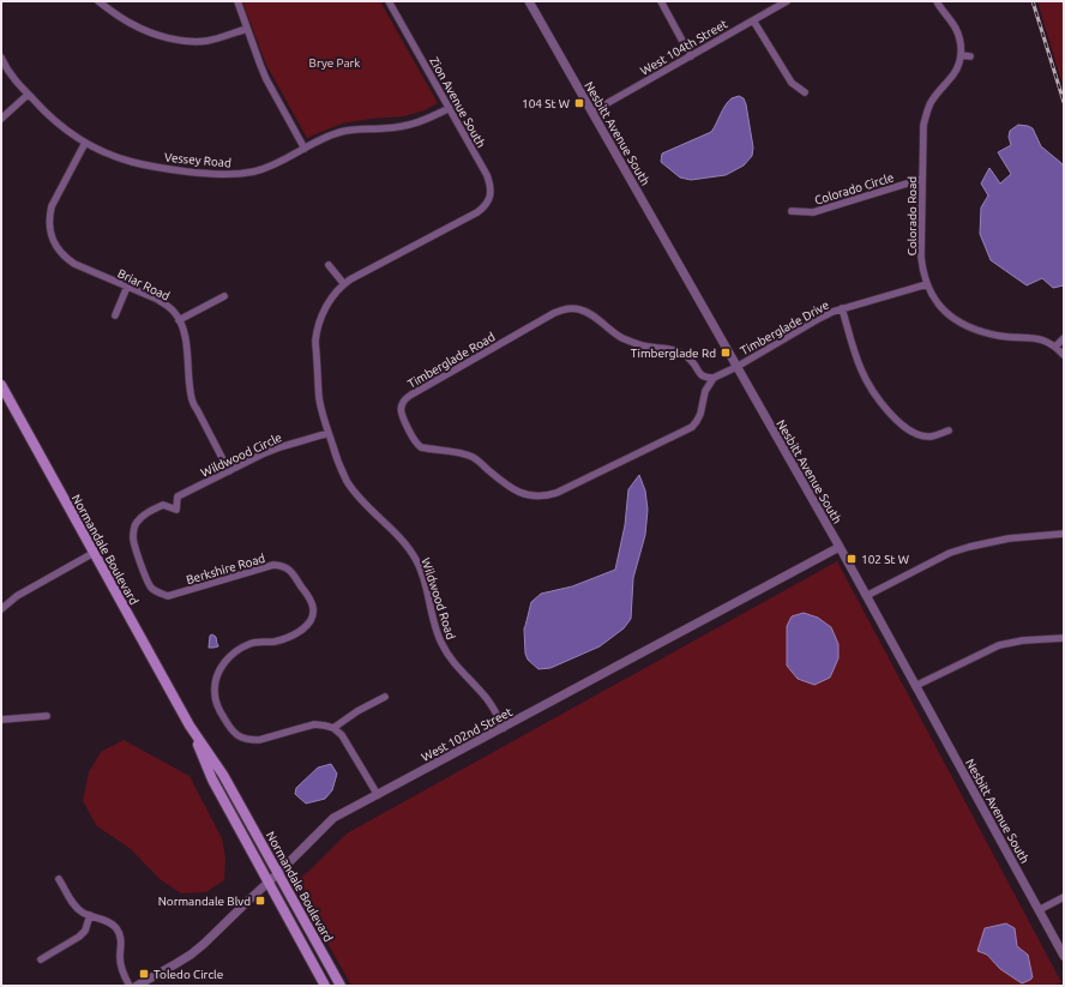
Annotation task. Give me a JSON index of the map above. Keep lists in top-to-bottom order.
{
  "streets": {
    "main road": ["Normandale Boulevard"],
    "street": [
      "West 104th Street",
      "Zion Avenue South",
      "Nesbitt Avenue South",
      "Vessey Road",
      "Colorado Circle",
      "Colorado Road",
      "Briar Road",
      "Timberglade Drive",
      "Timberglade Road",
      "Wildwood Circle",
      "Berkshire Road",
      "Wildwood Road",
      "West 102nd Street"
    ]
  },
  "crossings": [
    ["West 104th Street", "Nesbitt Avenue South"],
    ["Zion Avenue South", "Vessey Road"],
    ["Zion Avenue South", "Wildwood Road"],
    ["Nesbitt Avenue South", "Timberglade Drive"],
    ["Nesbitt Avenue South", "West 102nd Street"],
    ["Vessey Road", "Briar Road"],
    ["Colorado Circle", "Colorado Road"],
    ["Colorado Road", "Timberglade Drive"],
    ["Briar Road", "Wildwood Circle"],
    ["Wildwood Circle", "Berkshire Road"],
    ["Wildwood Circle", "Wildwood Road"],
    ["Normandale Boulevard", "West 102nd Street"],
    ["Wildwood Road", "West 102nd Street"]
  ],
  "parks": ["Brye Park"],
  "places": {
    "transit": [
      "104 St W",
      "Timberglade Rd",
      "102 St W",
      "Normandale Blvd",
      "Toledo Circle"
    ]
  }
}
